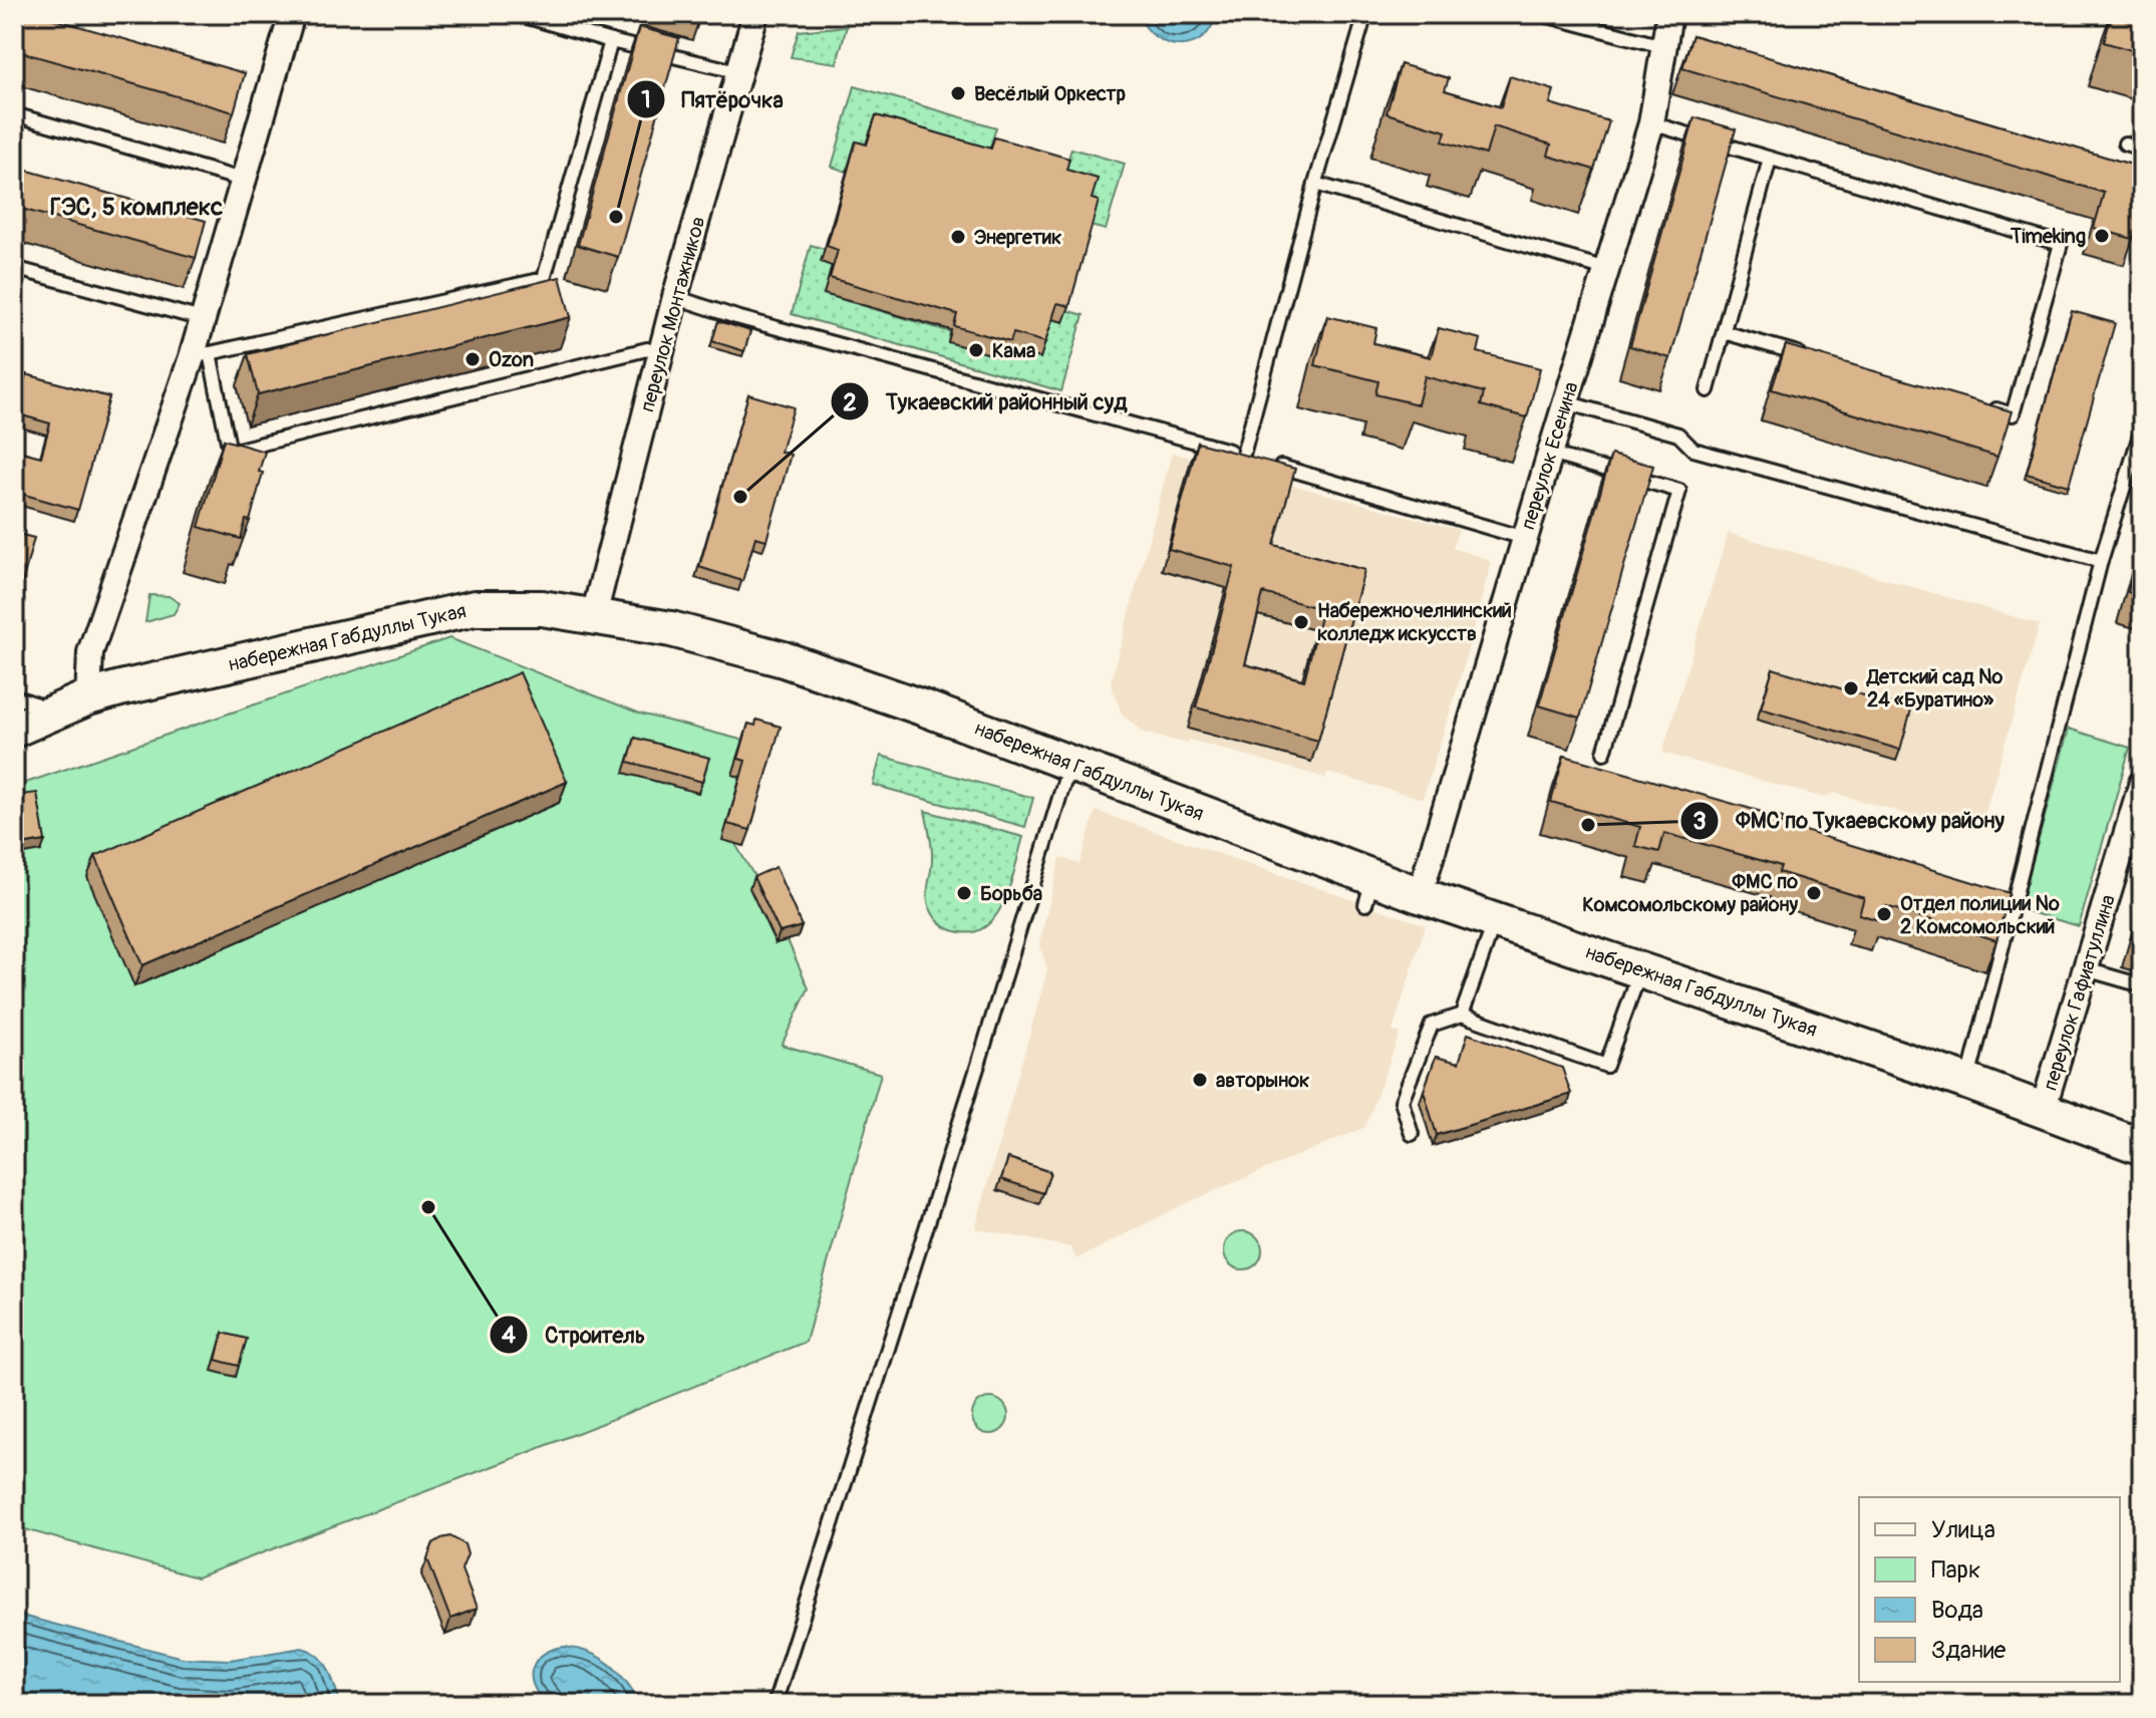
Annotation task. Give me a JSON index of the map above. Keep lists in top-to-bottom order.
{
  "streets": {
    "main road": ["набережная Габдуллы Тукая"],
    "street": ["переулок Монтажников", "переулок Есенина", "переулок Гафиатуллина"]
  },
  "crossings": [
    ["переулок Монтажников", "набережная Габдуллы Тукая"],
    ["переулок Есенина", "набережная Габдуллы Тукая"],
    ["набережная Габдуллы Тукая", "переулок Гафиатуллина"]
  ],
  "districts": ["ГЭС, 5 комплекс"],
  "places": [
    "Весёлый Оркестр",
    "Пятёрочка",
    "Timeking",
    "Энергетик",
    "Кама",
    "Ozon",
    "Тукаевский районный суд",
    "Набережночелнинский колледж искусств",
    "Детский сад № 24 «Буратино»",
    "ФМС по Тукаевскому району",
    "Борьба",
    "ФМС по Комсомольскому району",
    "Отдел полиции № 2 Комсомольский",
    "авторынок",
    "Строитель"
  ],
  "legend": [
    "Улица",
    "Парк",
    "Вода",
    "Здание"
  ]
}
